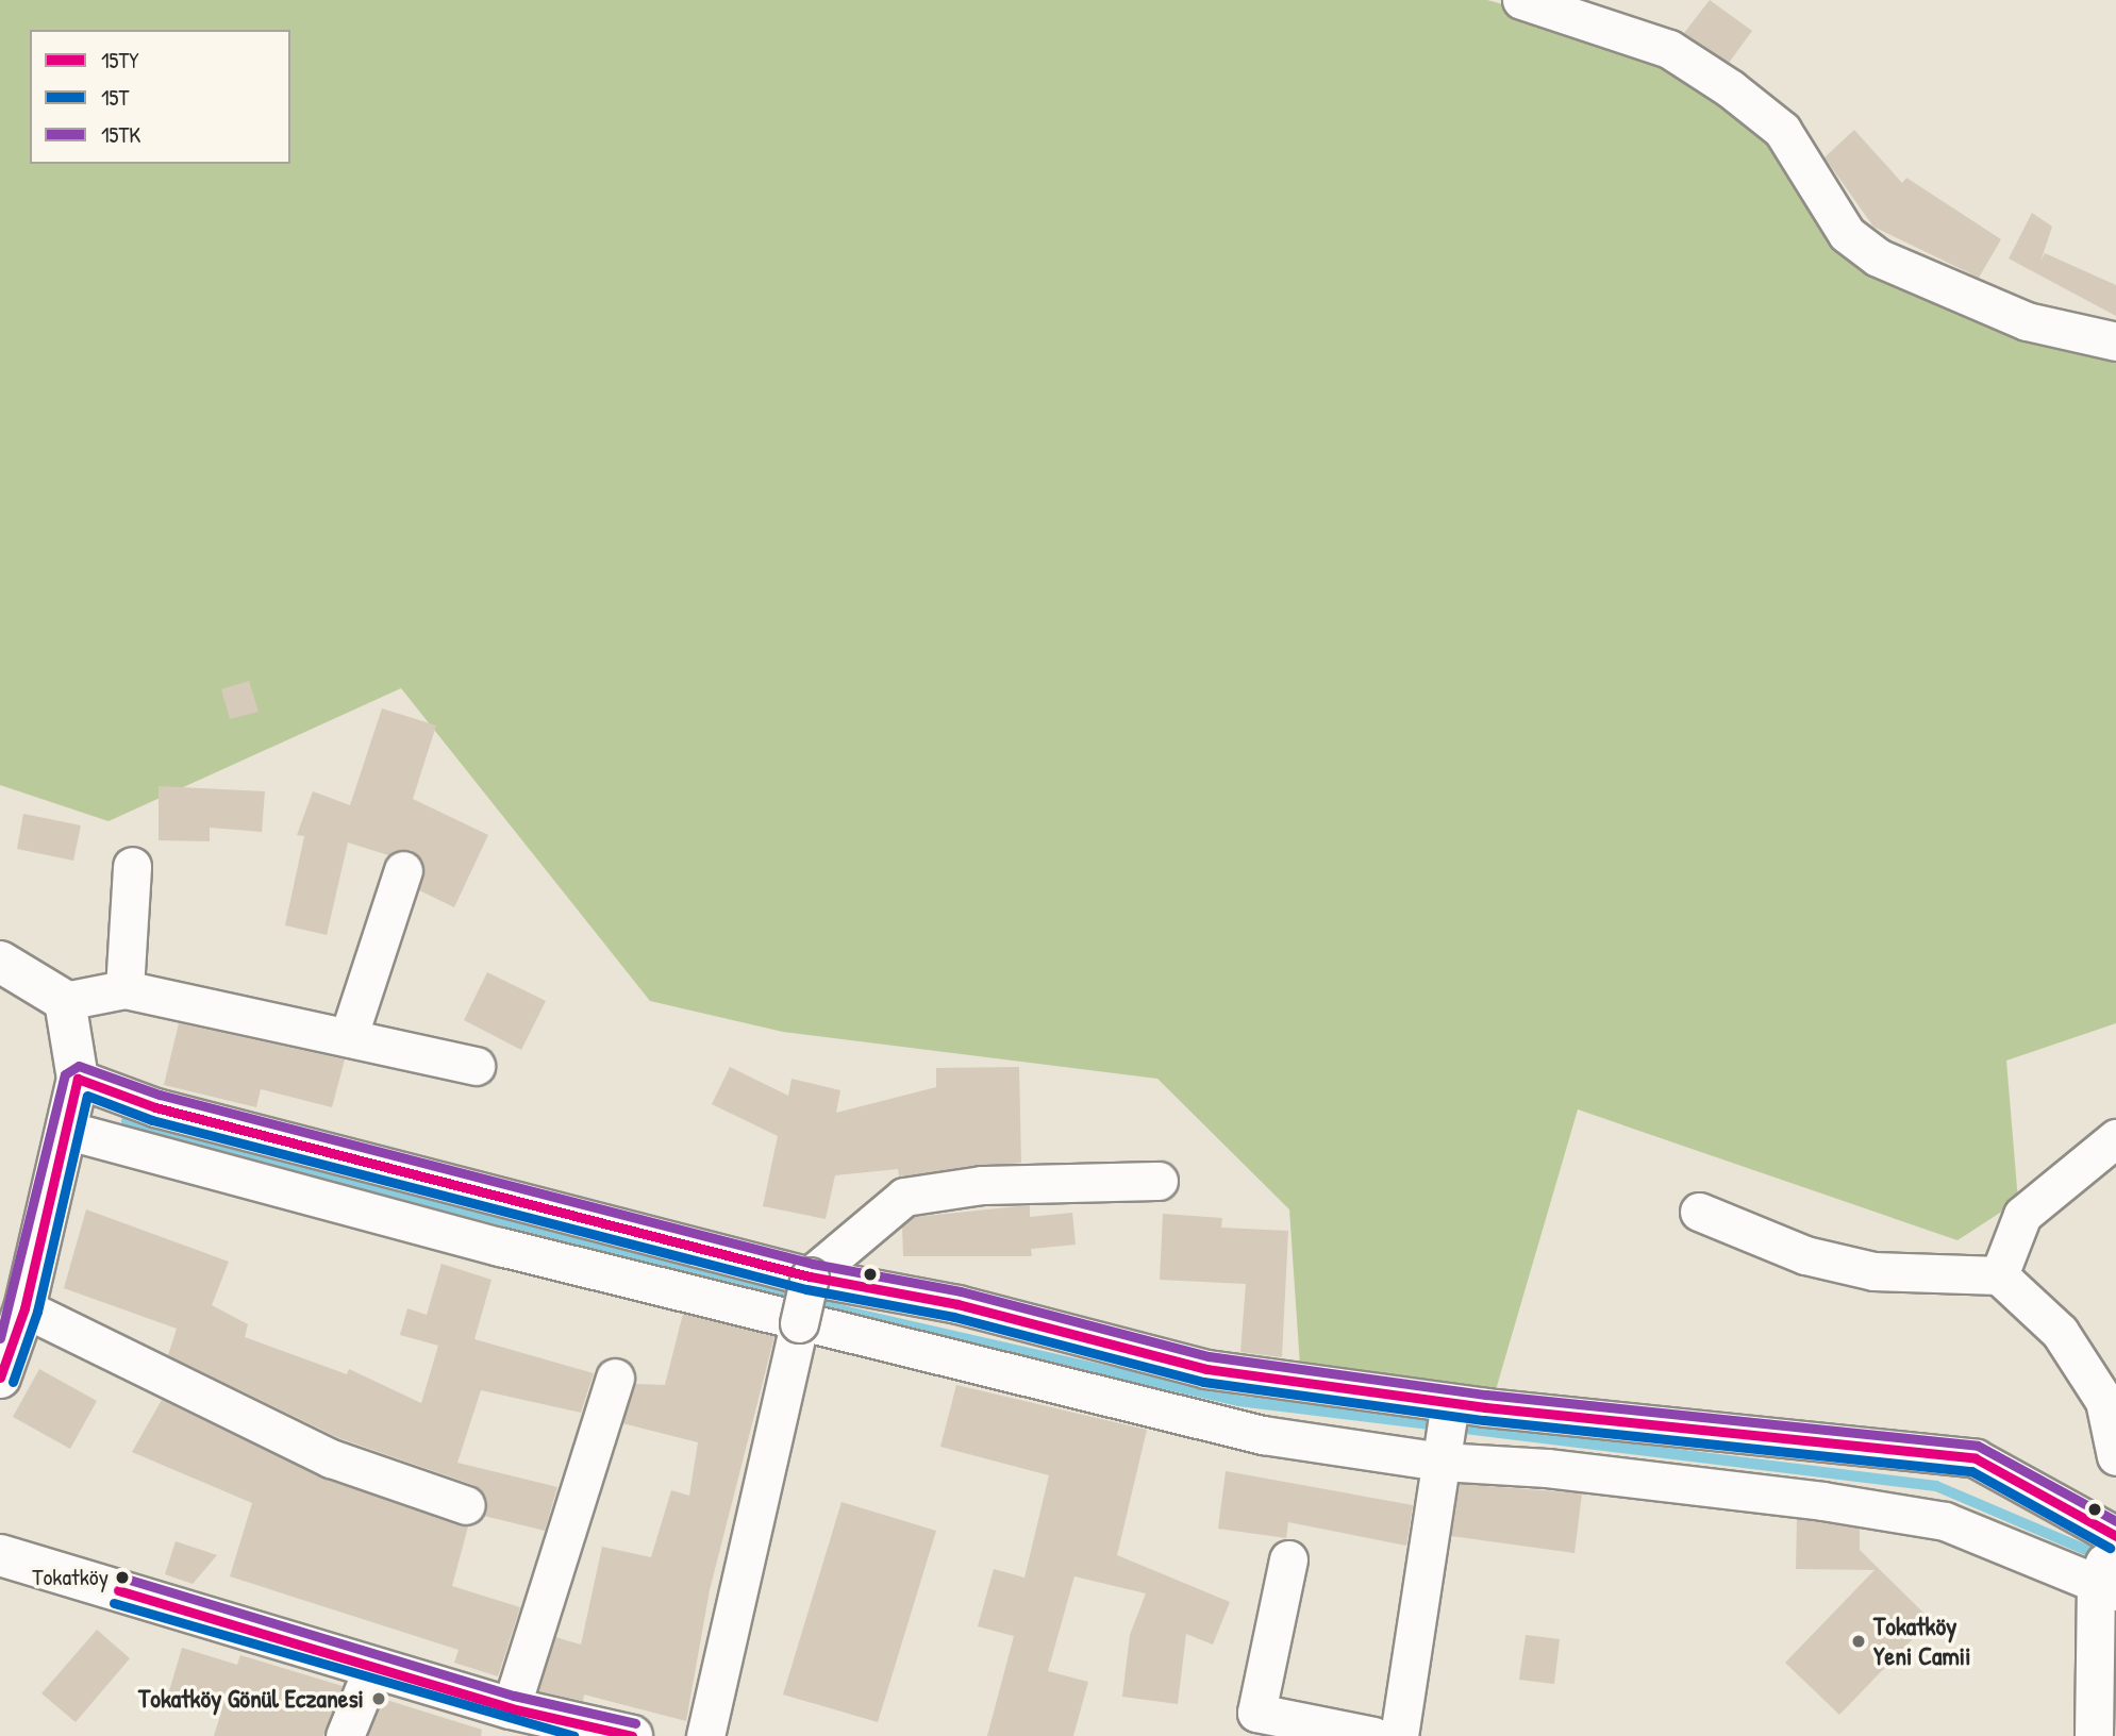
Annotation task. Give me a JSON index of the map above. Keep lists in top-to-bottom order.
{
  "places": ["Tokatköy", "Tokatköy Yeni Camii", "Tokatköy Gönül Eczanesi"],
  "lines": ["transit line 15TK", "transit line 15TY", "transit line 15T"],
  "legend": ["15TY", "15T", "15TK"]
}
